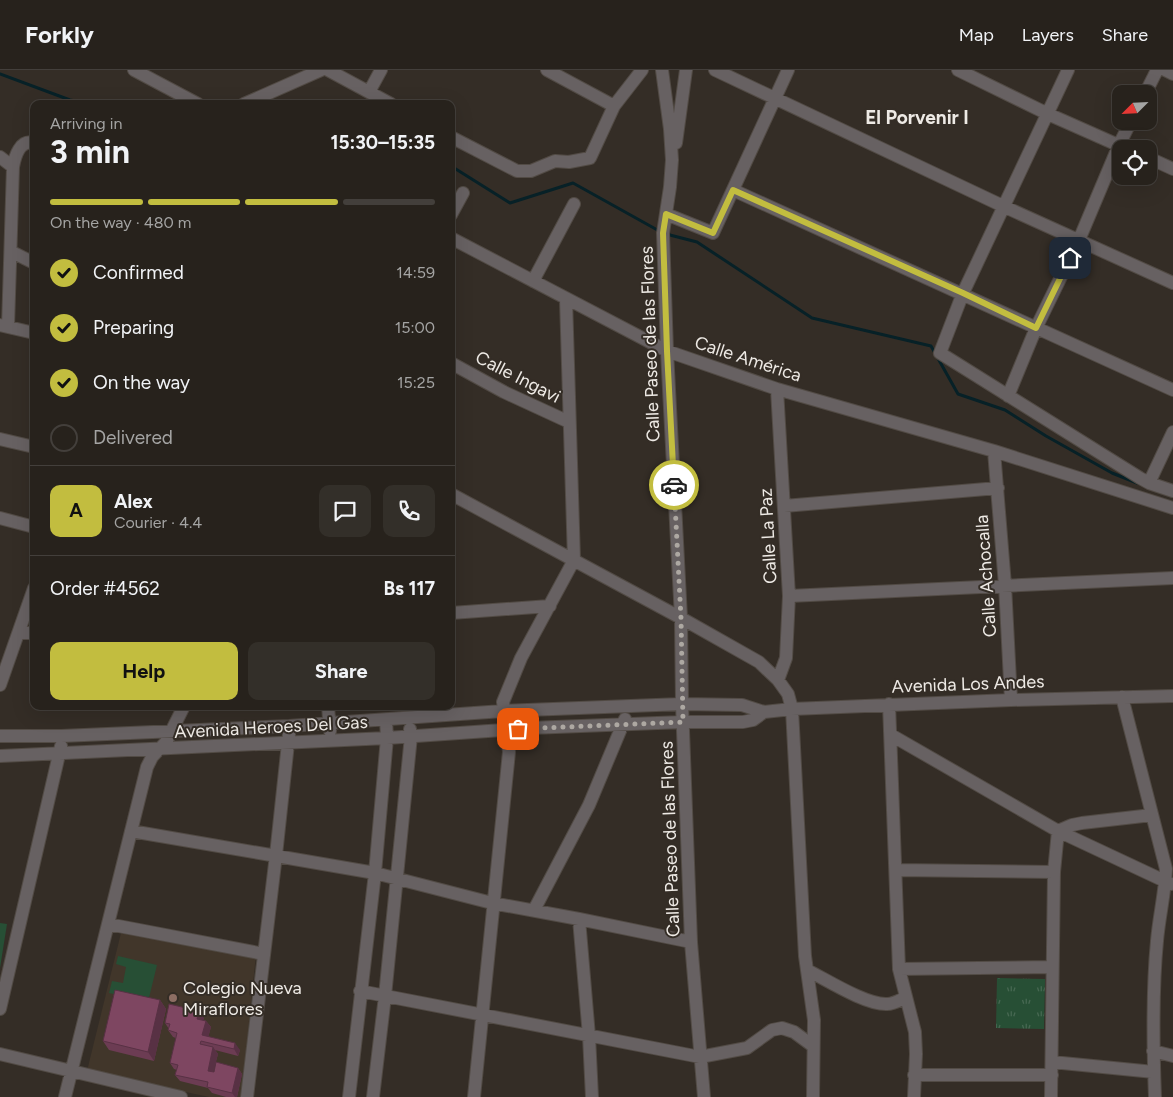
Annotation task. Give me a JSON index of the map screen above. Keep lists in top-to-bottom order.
{
  "streets": {
    "street": [
      "Calle Paseo de las Flores",
      "Calle América",
      "Calle Ingavi",
      "Calle La Paz",
      "Calle Achocalla",
      "Avenida Los Andes",
      "Avenida Heroes Del Gas"
    ]
  },
  "crossings": [
    ["Calle Paseo de las Flores", "Calle América"],
    ["Calle Paseo de las Flores", "Avenida Heroes Del Gas"],
    ["Calle América", "Calle La Paz"],
    ["Calle América", "Calle Achocalla"],
    ["Calle Achocalla", "Avenida Los Andes"],
    ["Avenida Los Andes", "Avenida Heroes Del Gas"]
  ],
  "districts": ["El Porvenir I"],
  "places": ["Colegio Nueva Miraflores"],
  "north": "bottom left",
  "page": {
    "header": "Forkly",
    "nav": ["Map", "Layers", "Share"],
    "heading": ["3 min", "Arriving in", "15:30–15:35"],
    "panel": [
      "Alex",
      "Courier · 4.4",
      "Order #4562",
      "Bs 117"
    ],
    "bar": "On the way · 480 m",
    "list": [
      ["Confirmed", "14:59"],
      ["Preparing", "15:00"],
      ["On the way", "15:25"],
      "Delivered"
    ],
    "round": "A",
    "buttons": ["Help", "Share"]
  }
}
